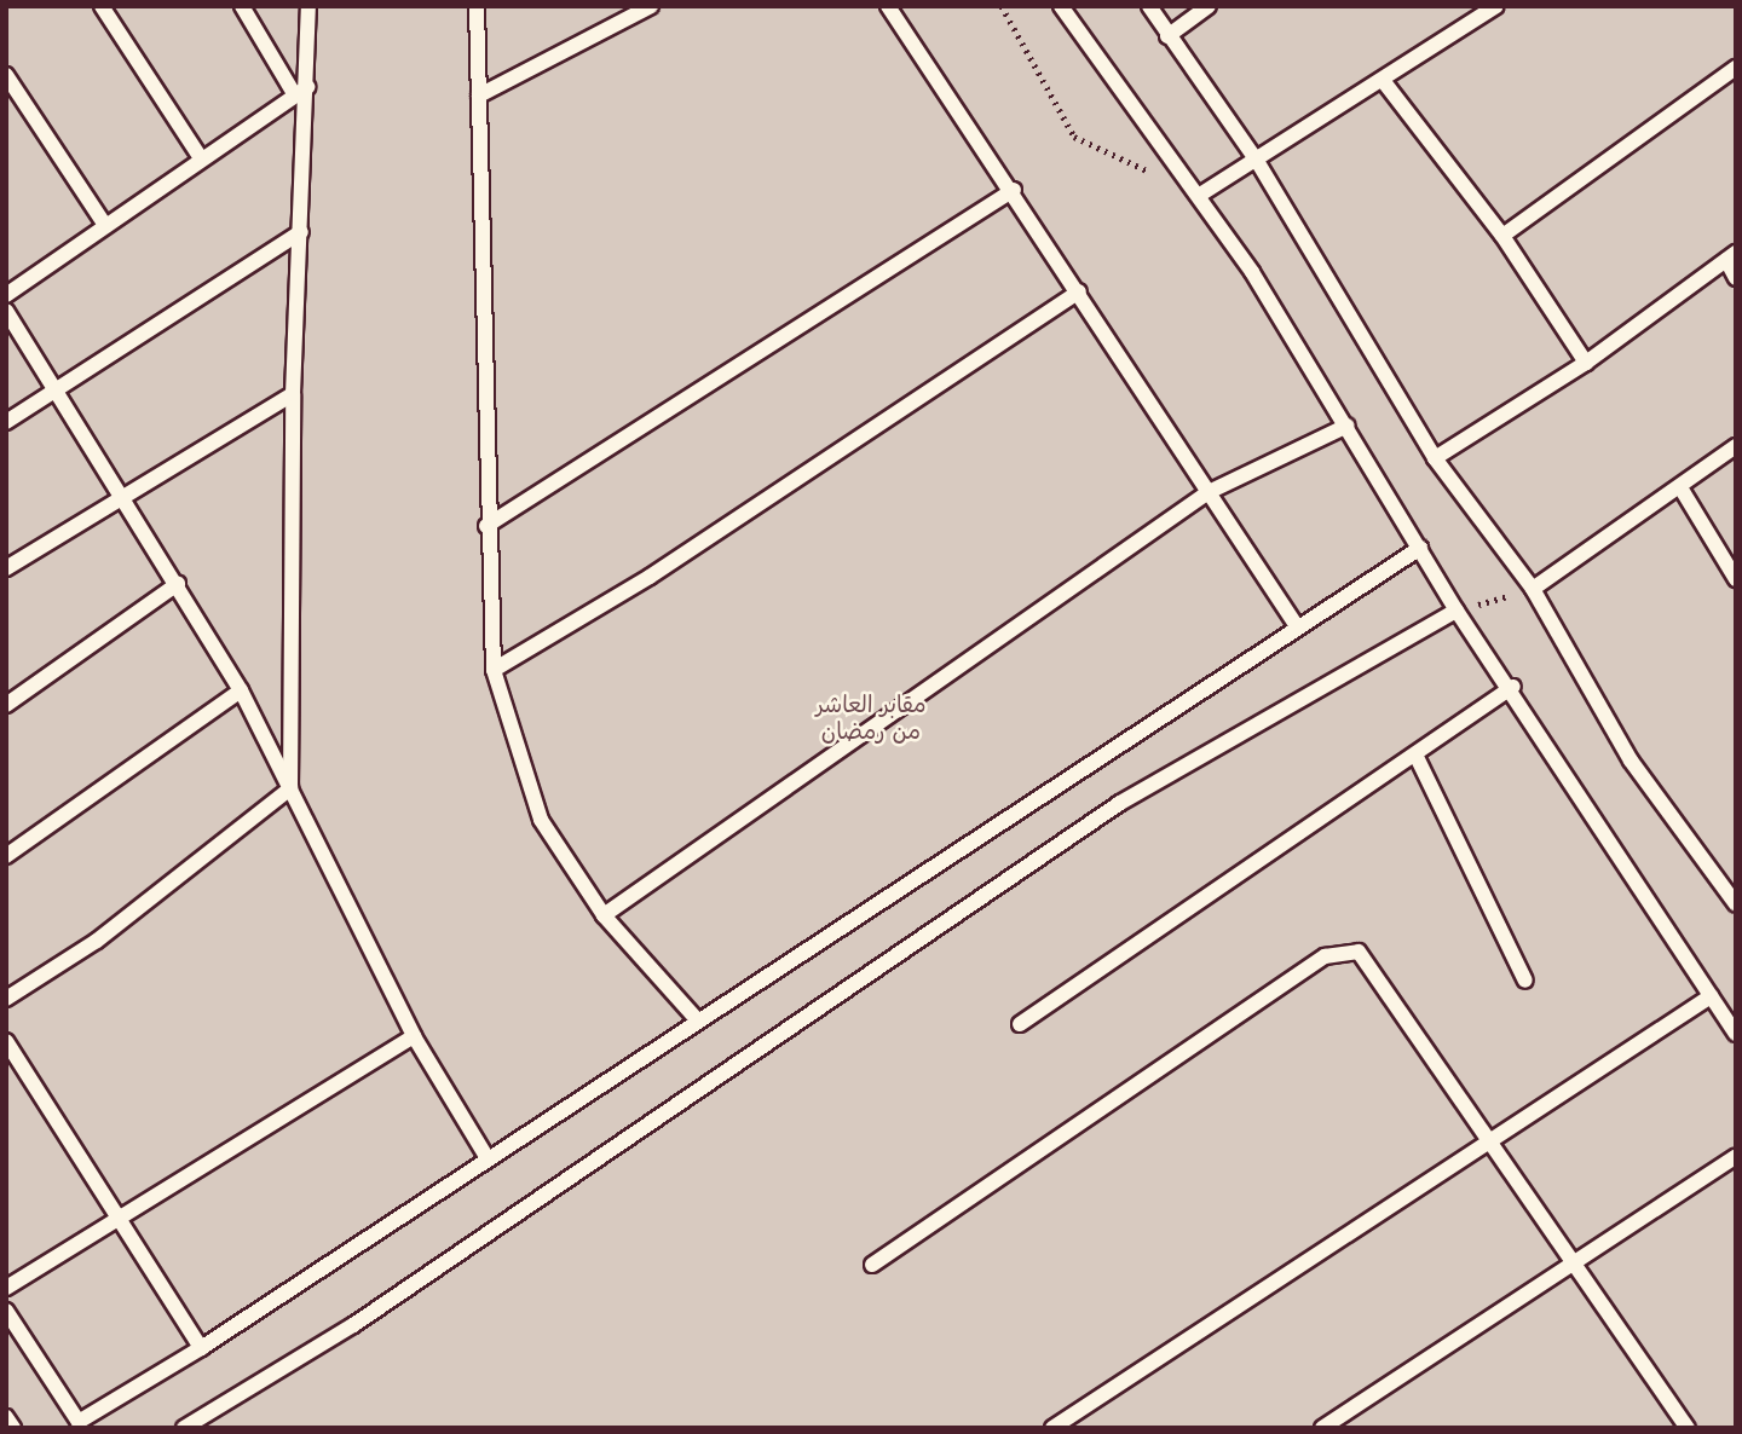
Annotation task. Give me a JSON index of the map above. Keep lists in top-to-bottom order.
{
  "parks": ["مقابر العاشر من رمضان"]
}
